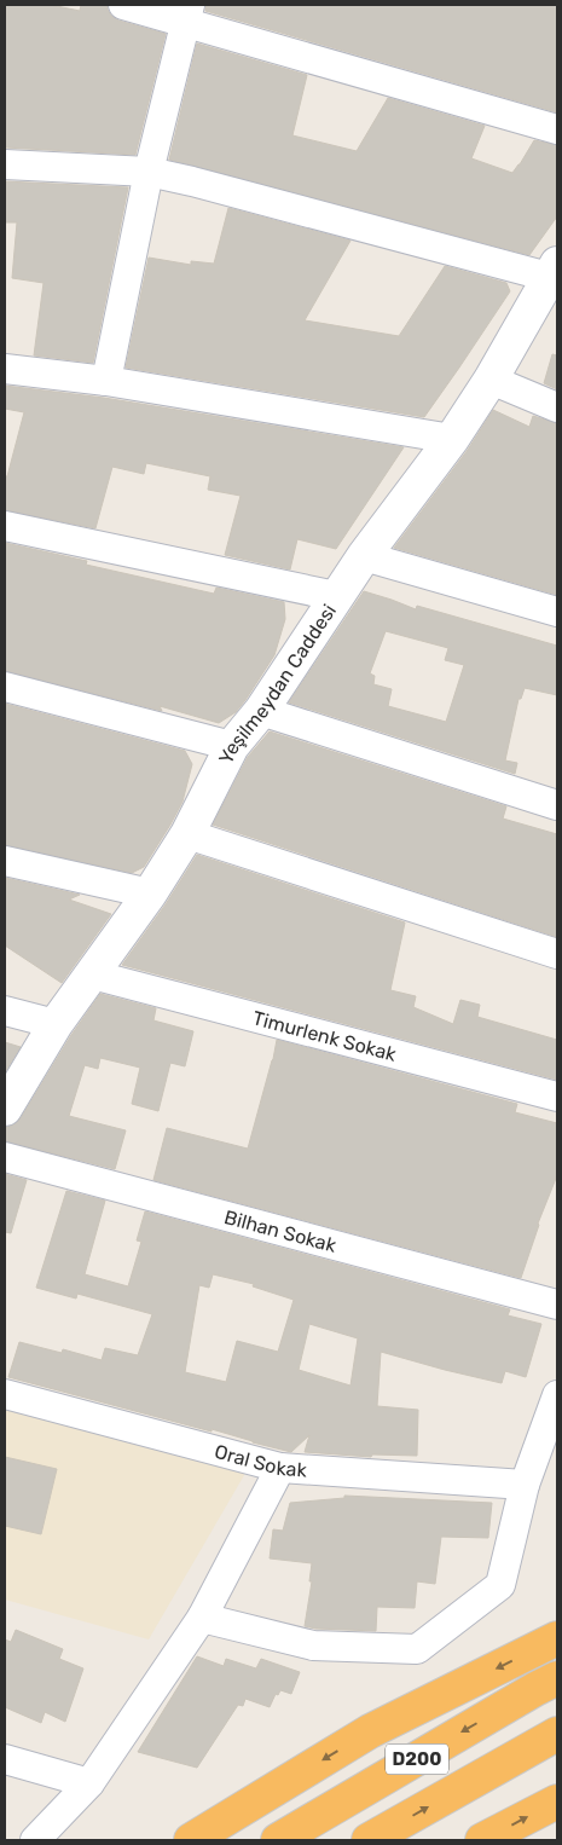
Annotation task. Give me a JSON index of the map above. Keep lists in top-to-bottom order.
{
  "streets": {
    "highway": ["D200"],
    "street": [
      "Yeşilmeydan Caddesi",
      "Timurlenk Sokak",
      "Bilhan Sokak",
      "Oral Sokak"
    ]
  },
  "crossings": [
    ["Yeşilmeydan Caddesi", "Timurlenk Sokak"]
  ]
}
